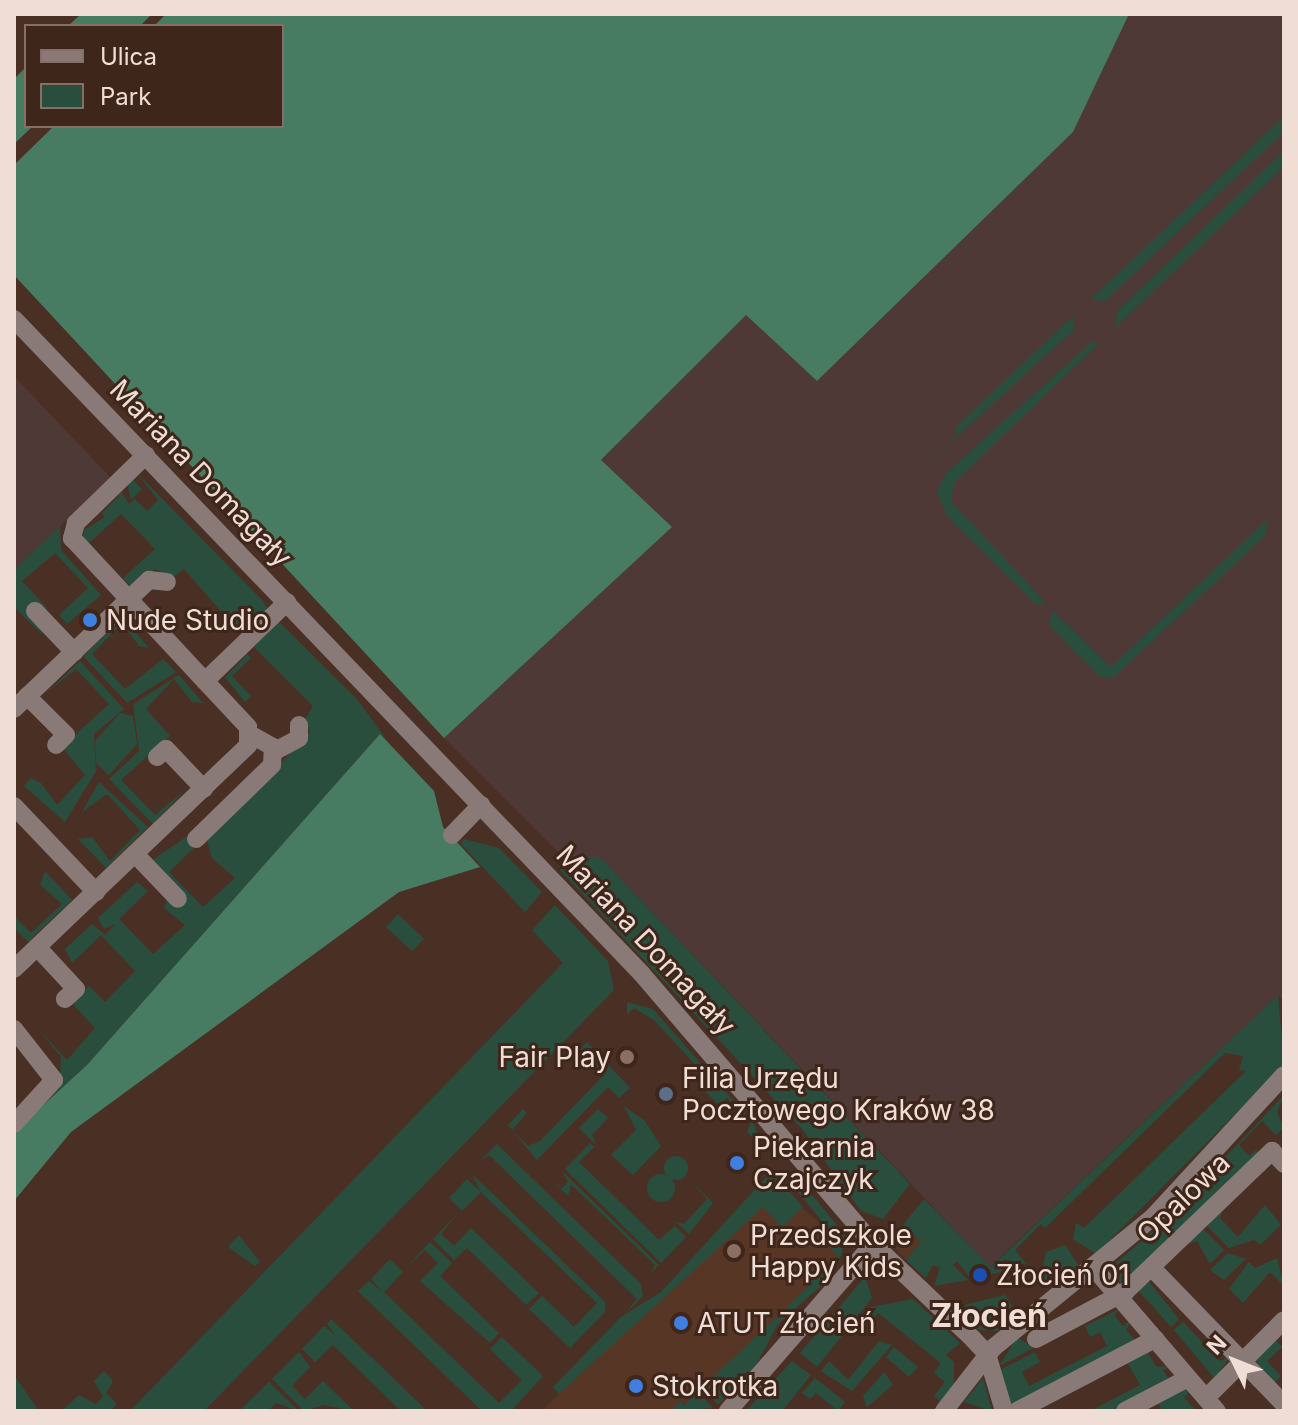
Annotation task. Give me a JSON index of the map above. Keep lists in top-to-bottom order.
{
  "streets": {
    "street": ["Mariana Domagały", "Opalowa"]
  },
  "districts": ["Złocień"],
  "places": [
    "Nude Studio",
    "Fair Play",
    "Filia Urzędu Pocztowego Kraków 38",
    "Piekarnia Czajczyk",
    "Przedszkole Happy Kids",
    "Złocień 01",
    "ATUT Złocień",
    "Stokrotka"
  ],
  "legend": ["Ulica", "Park"],
  "north": "top left"
}
